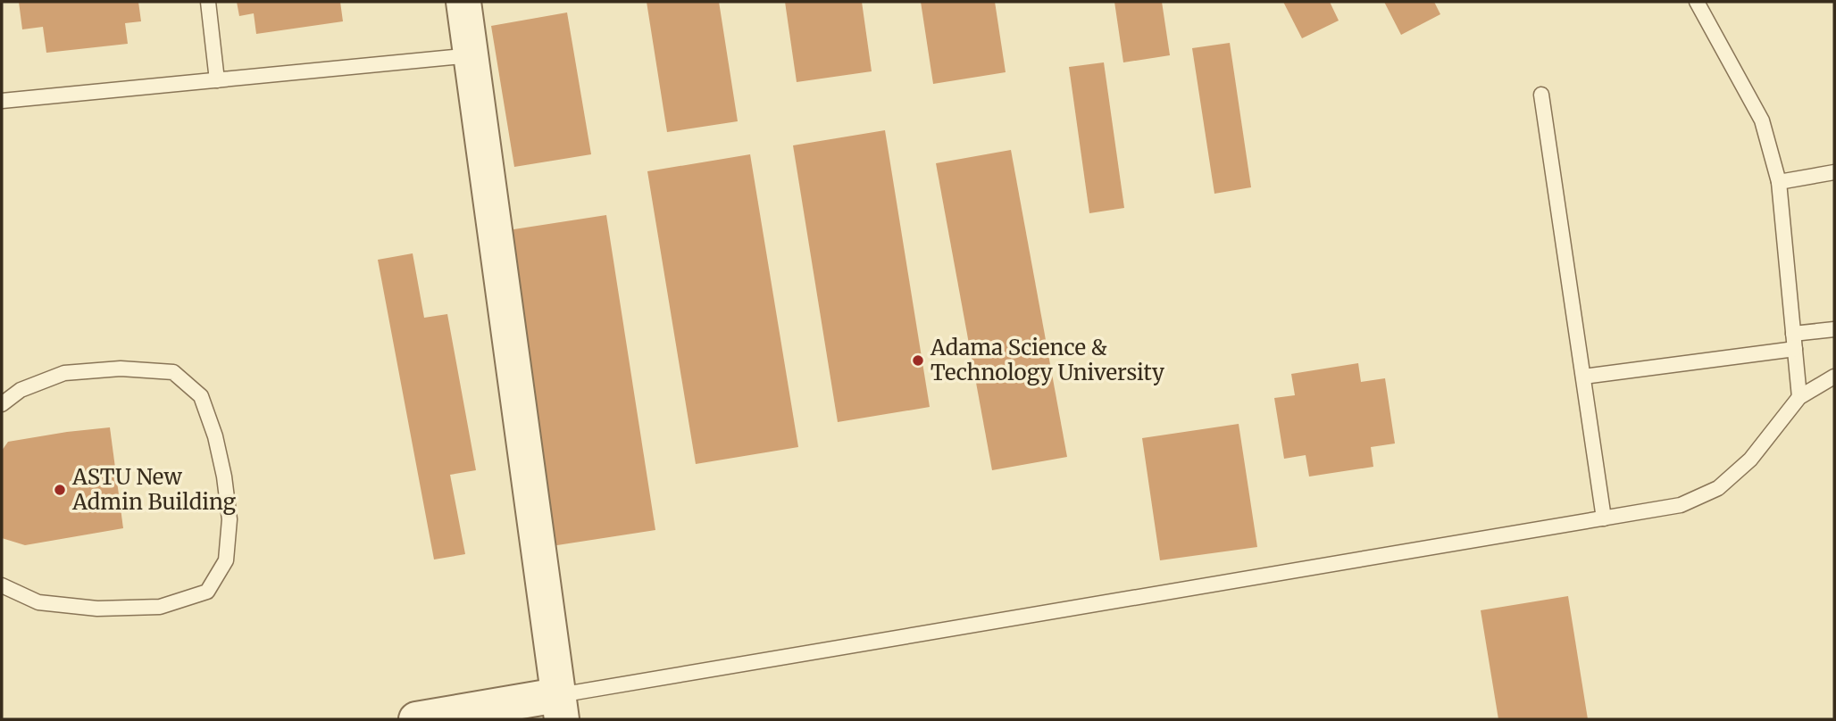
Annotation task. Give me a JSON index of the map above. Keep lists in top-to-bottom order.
{
  "places": ["Adama Science & Technology University", "ASTU New Admin Building"]
}
